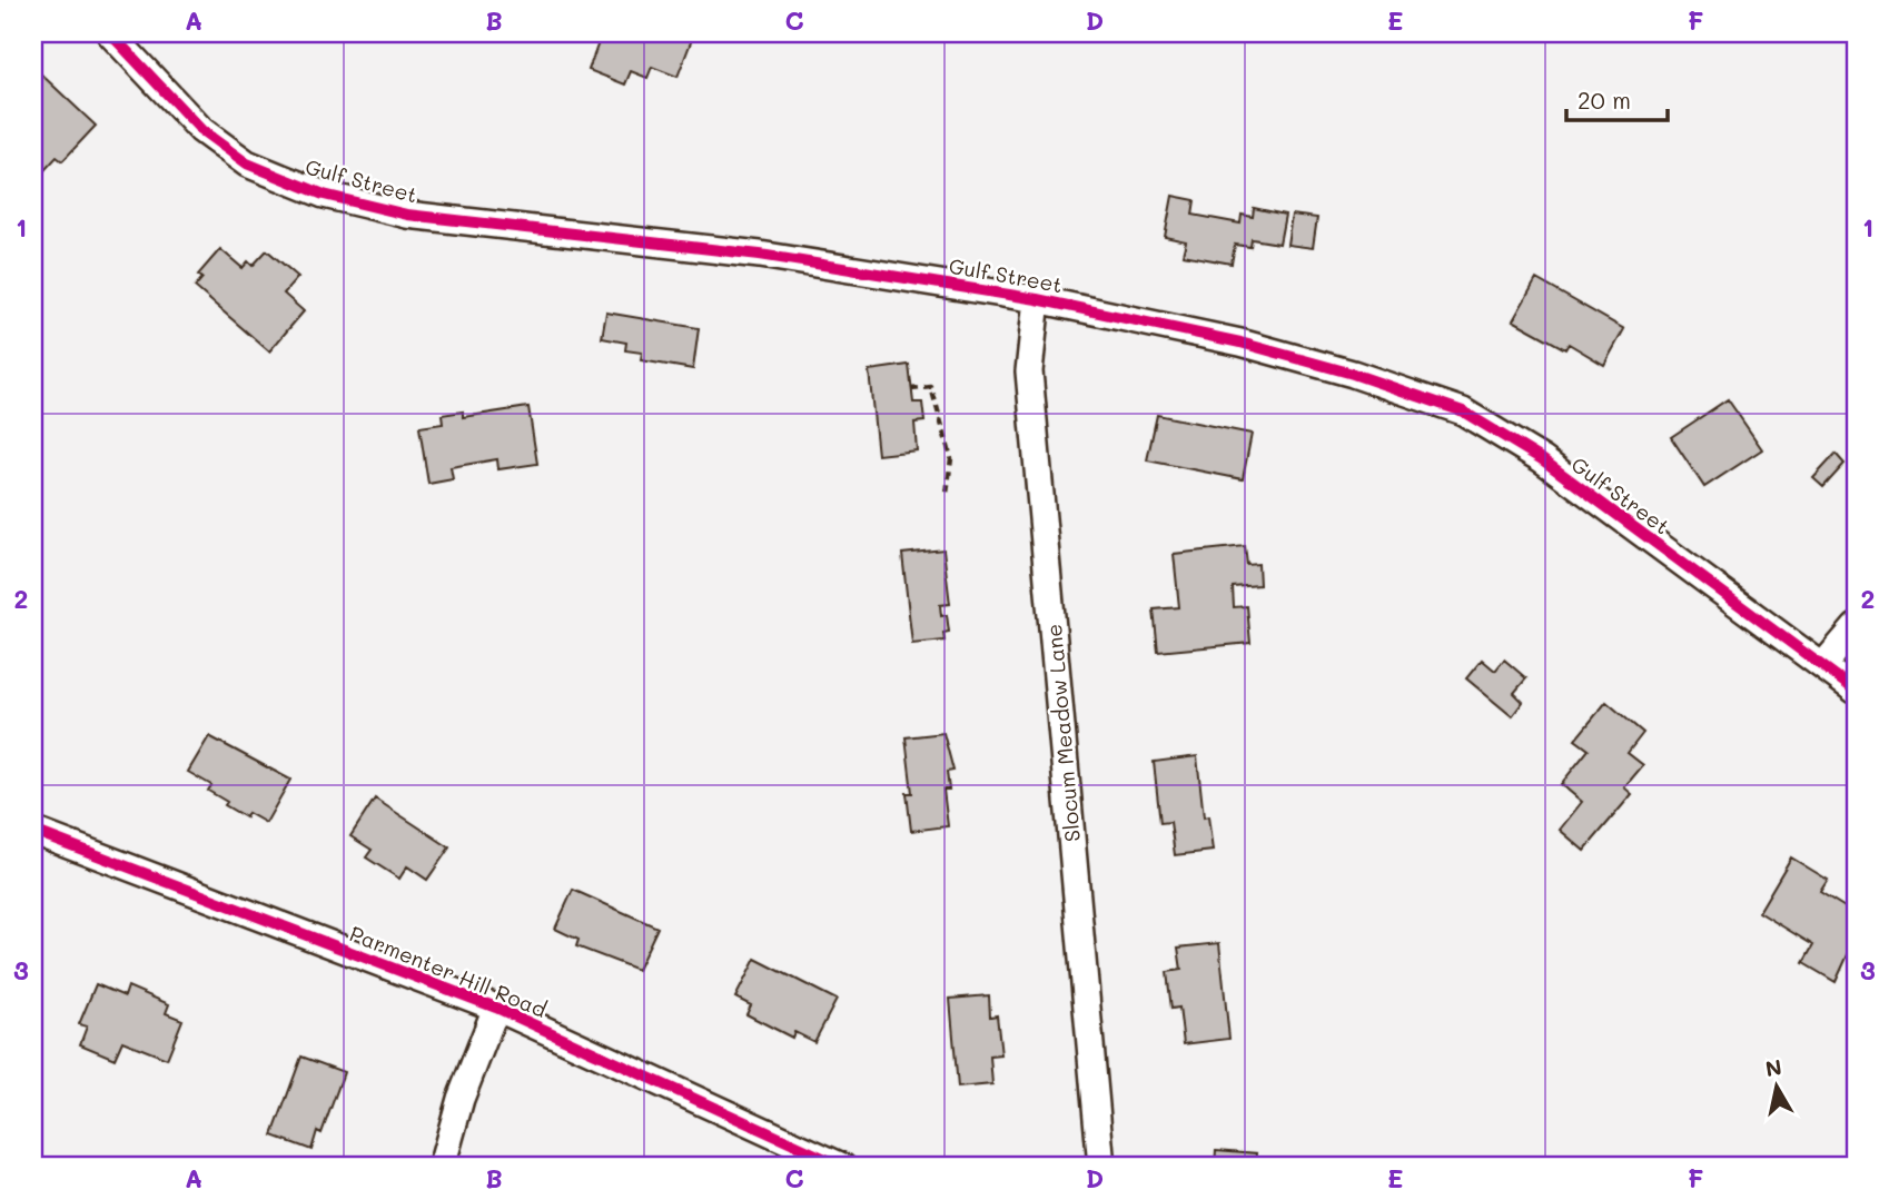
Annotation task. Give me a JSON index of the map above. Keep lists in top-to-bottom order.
{
  "streets": {
    "street": ["Gulf Street", "Slocum Meadow Lane", "Parmenter Hill Road"]
  },
  "crossings": [
    ["Gulf Street", "Slocum Meadow Lane"]
  ],
  "scale_bar": "20 m",
  "north": "top",
  "grid": {
    "columns": [
      "A",
      "B",
      "C",
      "D",
      "E",
      "F"
    ],
    "rows": ["1", "2", "3"]
  }
}
